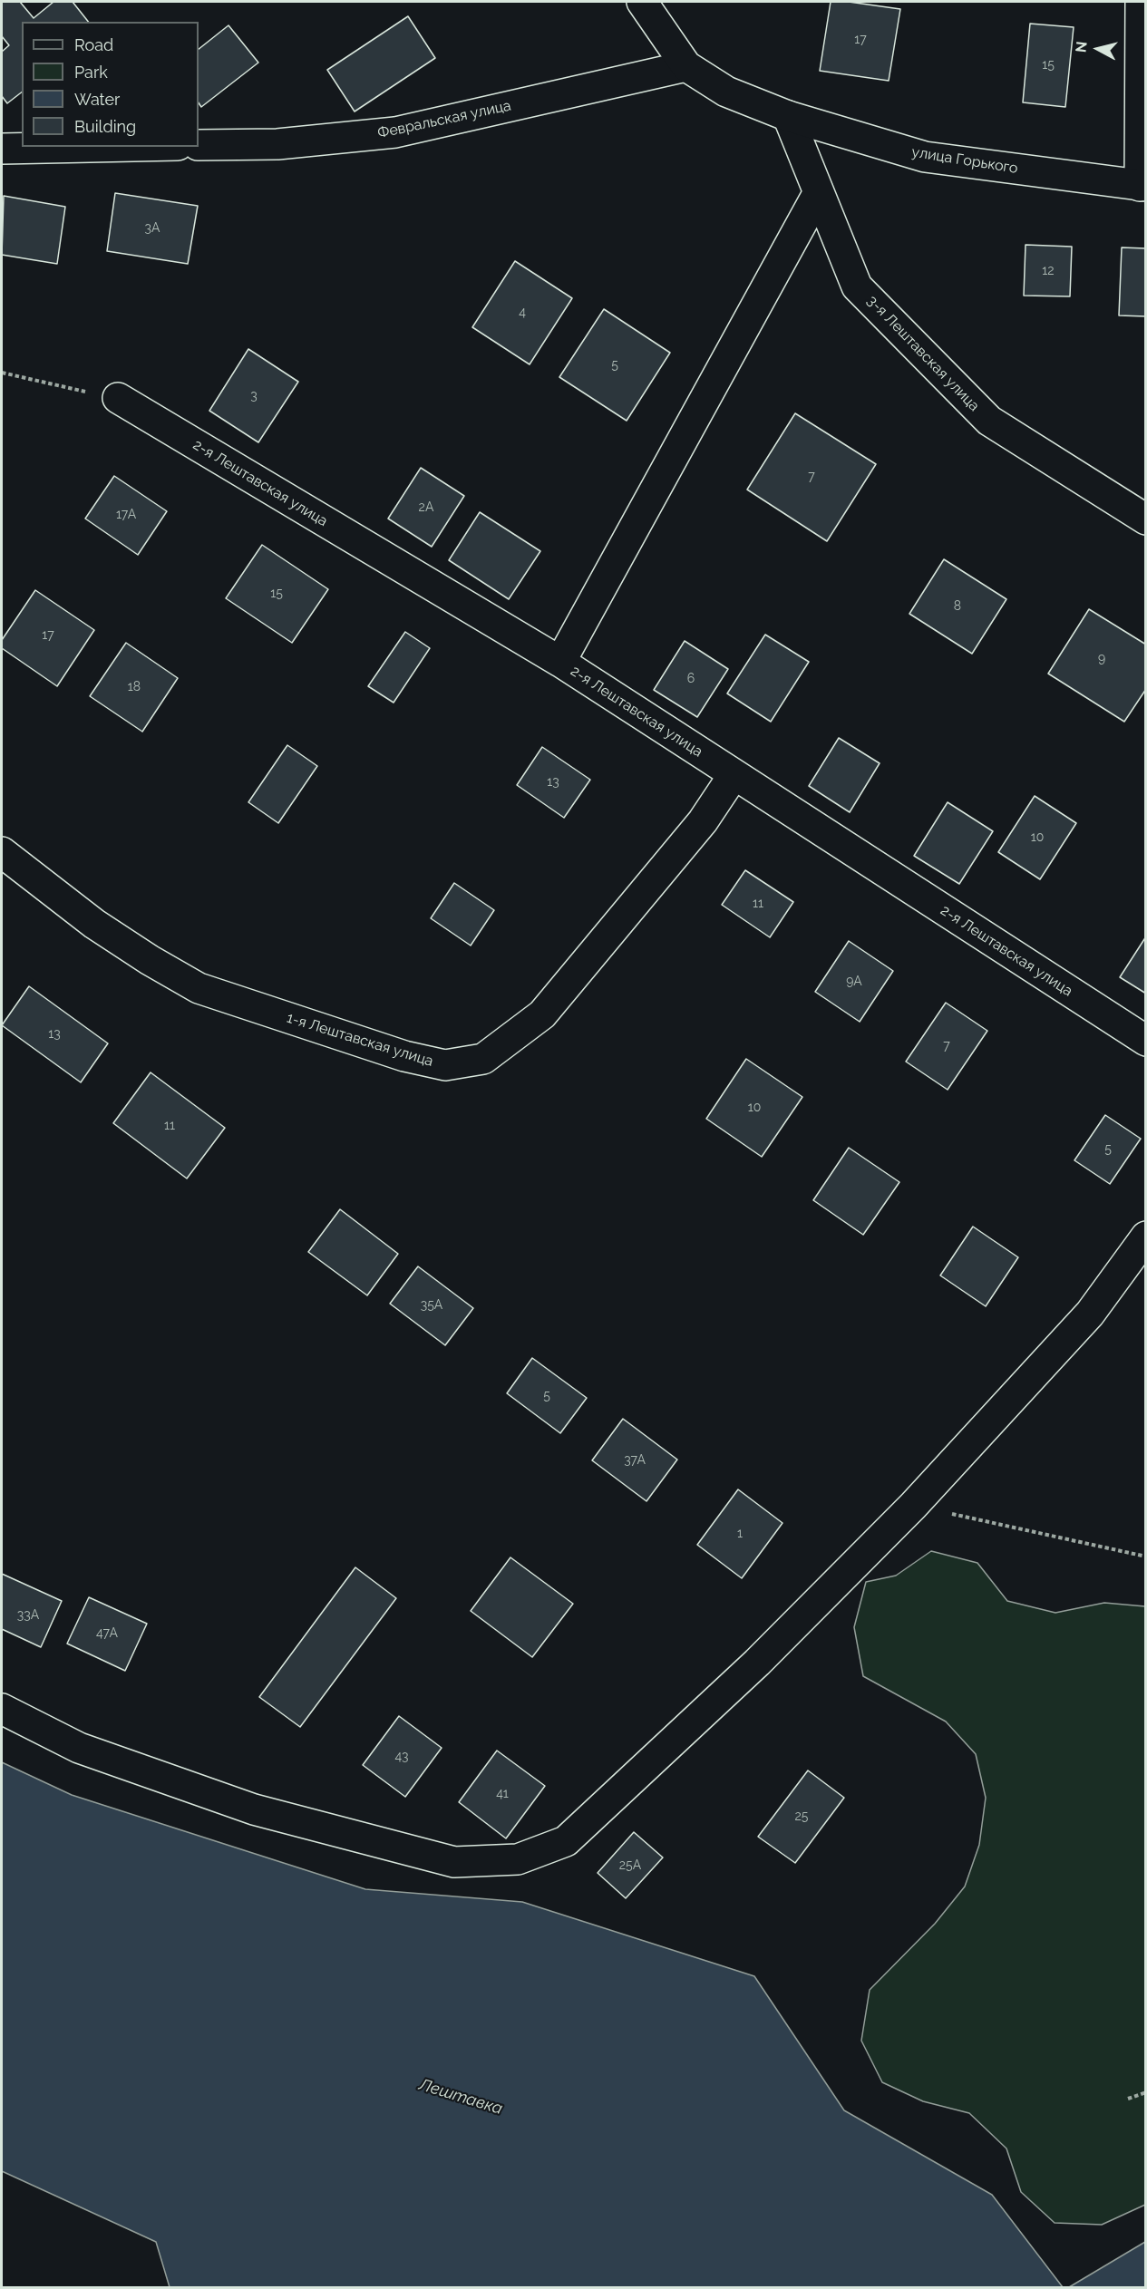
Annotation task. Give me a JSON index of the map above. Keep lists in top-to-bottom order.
{
  "streets": {
    "street": [
      "Февральская улица",
      "улица Горького",
      "3-я Лештавская улица",
      "2-я Лештавская улица",
      "1-я Лештавская улица"
    ]
  },
  "crossings": [
    ["Февральская улица", "улица Горького"],
    ["улица Горького", "3-я Лештавская улица"],
    ["2-я Лештавская улица", "1-я Лештавская улица"]
  ],
  "water": ["Лештавка"],
  "house_numbers": [
    "17",
    "15",
    "3А",
    "12",
    "4",
    "5",
    "3",
    "7",
    "2А",
    "17А",
    "15",
    "8",
    "17",
    "9",
    "6",
    "18",
    "13",
    "10",
    "11",
    "9А",
    "13",
    "7",
    "10",
    "11",
    "5",
    "35А",
    "5",
    "37А",
    "1",
    "33А",
    "47А",
    "43",
    "41",
    "25",
    "25А"
  ],
  "legend": [
    "Road",
    "Park",
    "Water",
    "Building"
  ],
  "north": "left"
}
